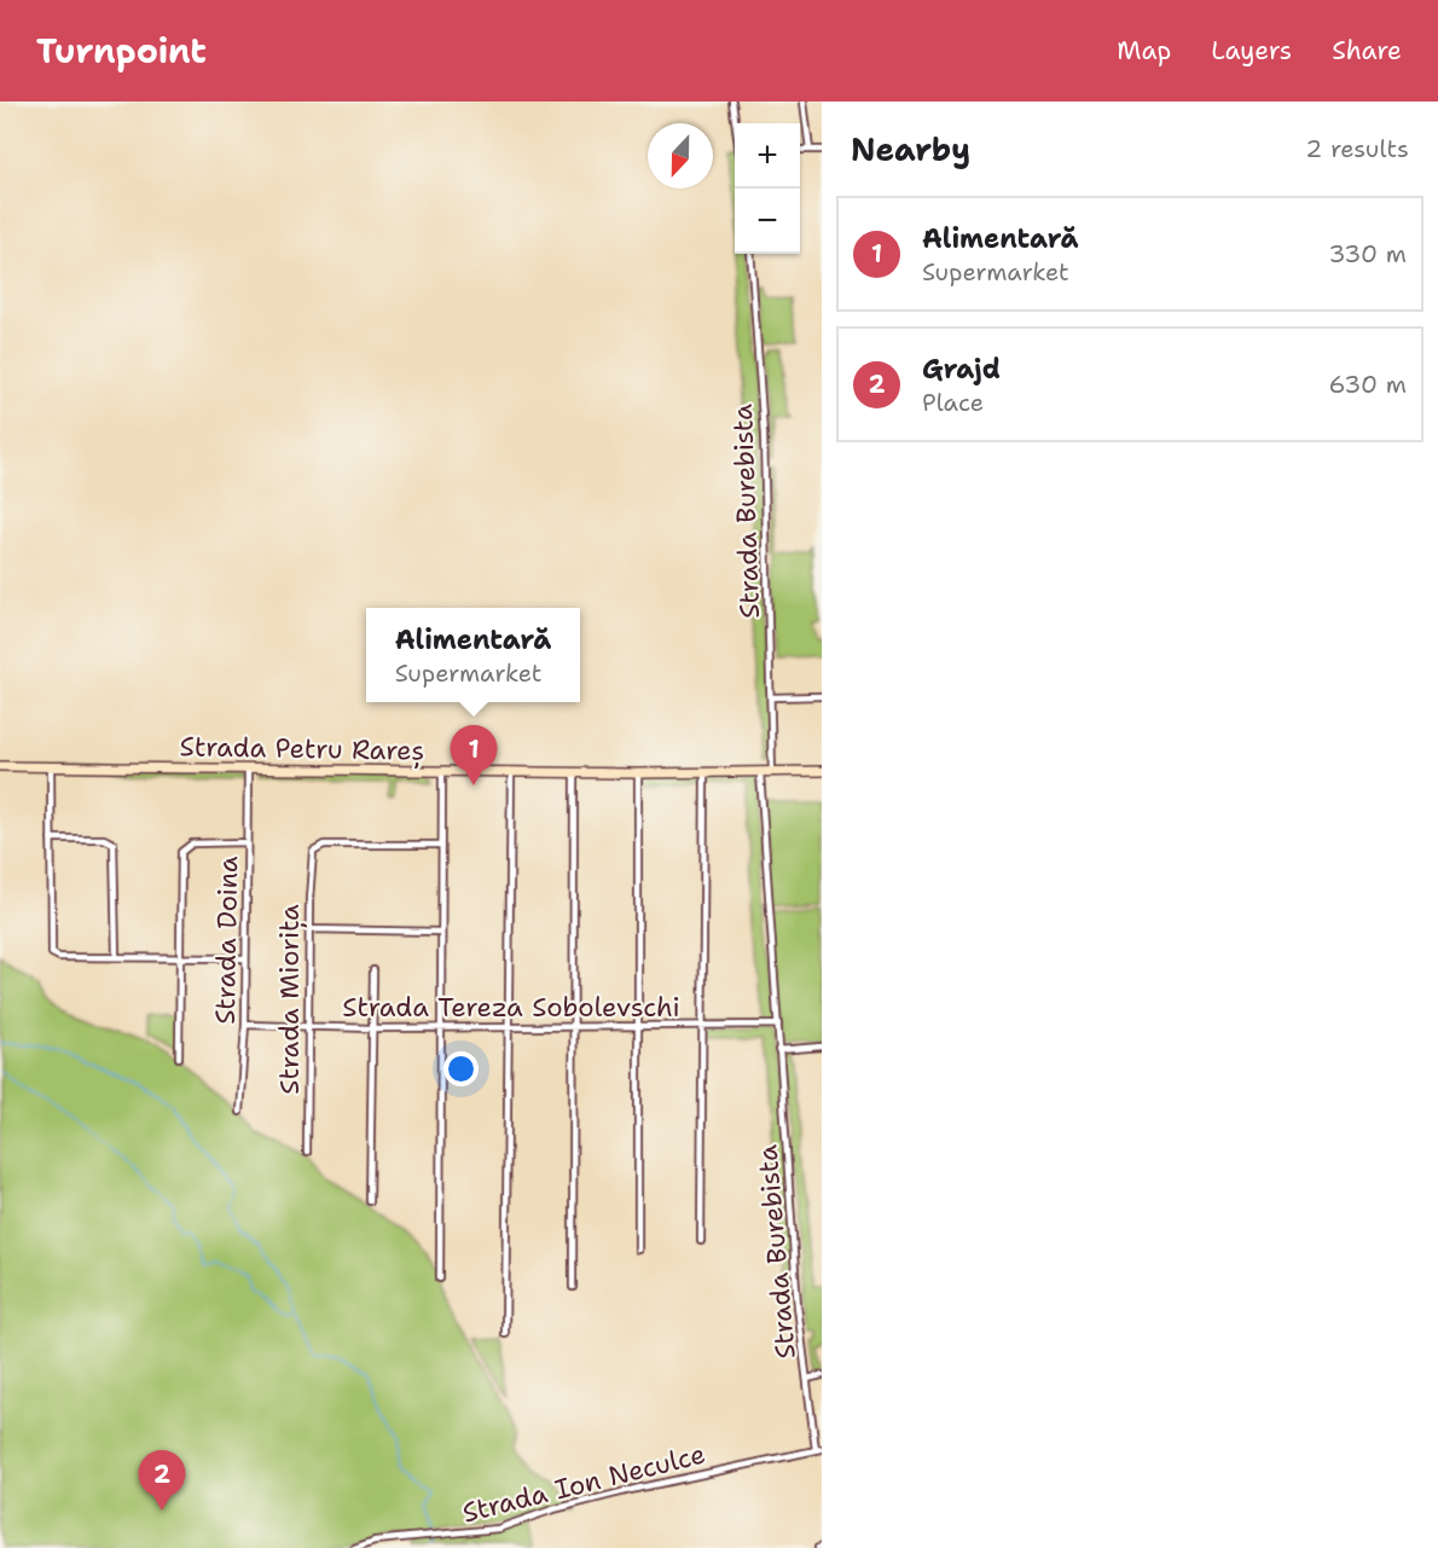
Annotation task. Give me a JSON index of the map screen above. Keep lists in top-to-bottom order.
{
  "streets": {
    "main road": ["Strada Petru Rareș"],
    "street": [
      "Strada Burebista",
      "Strada Doina",
      "Strada Miorița",
      "Strada Tereza Sobolevschi",
      "Strada Ion Neculce"
    ]
  },
  "crossings": [
    ["Strada Burebista", "Strada Petru Rareș"],
    ["Strada Burebista", "Strada Tereza Sobolevschi"],
    ["Strada Burebista", "Strada Ion Neculce"],
    ["Strada Petru Rareș", "Strada Doina"],
    ["Strada Doina", "Strada Tereza Sobolevschi"],
    ["Strada Miorița", "Strada Tereza Sobolevschi"]
  ],
  "north": "bottom",
  "page": {
    "header": "Turnpoint",
    "nav": ["Map", "Layers", "Share"],
    "heading": ["Nearby", "2 results"],
    "map_buttons": ["+", "−"],
    "list": [
      {
        "mark": "1",
        "name": "Alimentară",
        "note": "Supermarket",
        "value": "330 m"
      },
      {
        "mark": "2",
        "name": "Grajd",
        "note": "Place",
        "value": "630 m"
      }
    ],
    "popup": ["Alimentară", "Supermarket"],
    "pins": ["1", "2"]
  }
}
